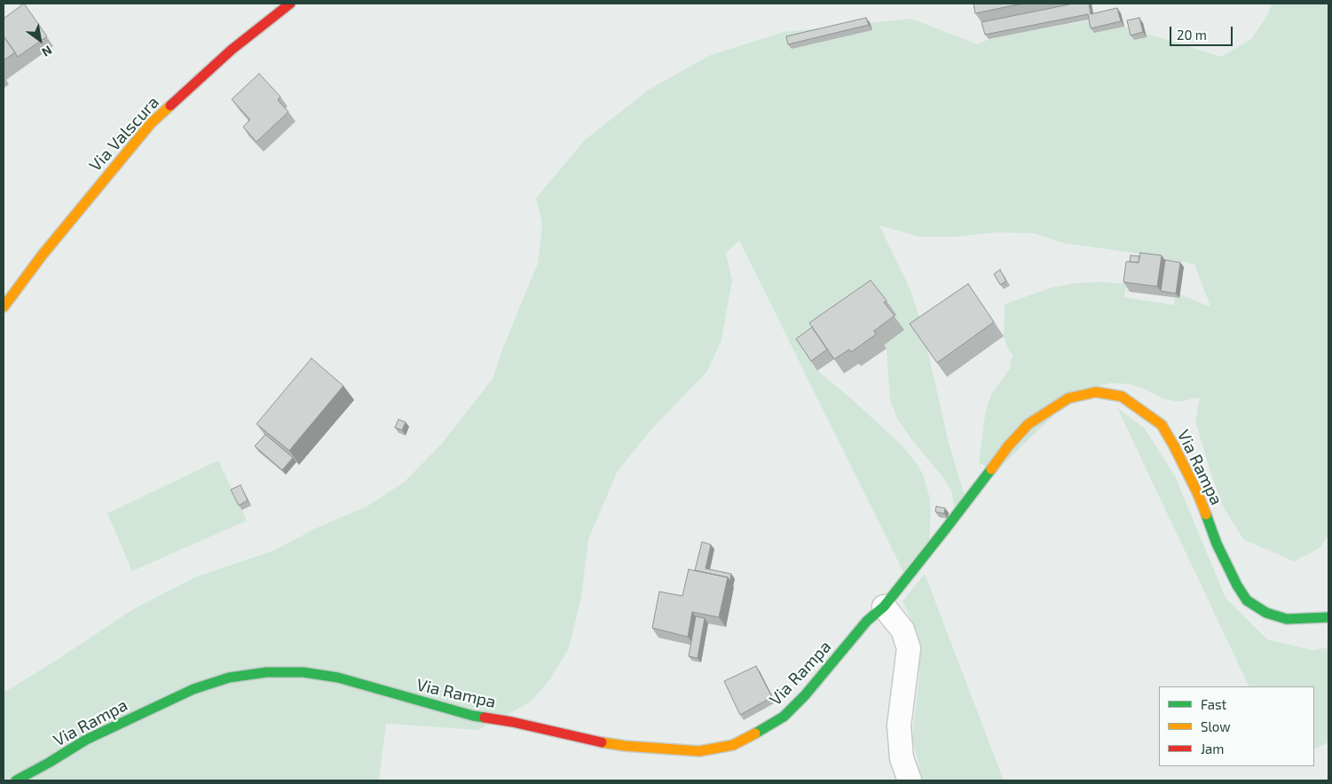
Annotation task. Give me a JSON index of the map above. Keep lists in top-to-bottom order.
{
  "streets": {
    "street": ["Via Valscura", "Via Rampa"]
  },
  "legend": ["Fast", "Slow", "Jam"],
  "scale_bar": "20 m",
  "north": "bottom right"
}
